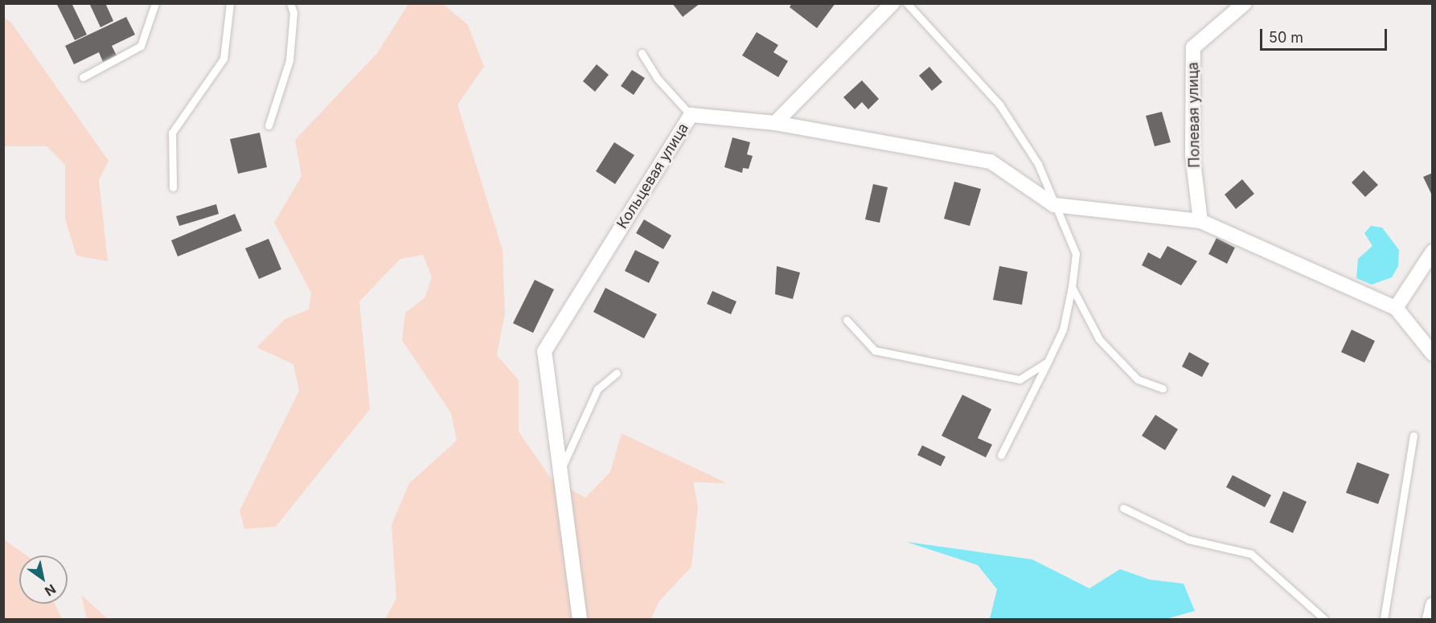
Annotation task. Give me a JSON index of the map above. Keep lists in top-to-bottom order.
{
  "streets": {
    "street": ["Полевая улица", "Кольцевая улица"]
  },
  "scale_bar": "50 m",
  "north": "bottom right"
}
